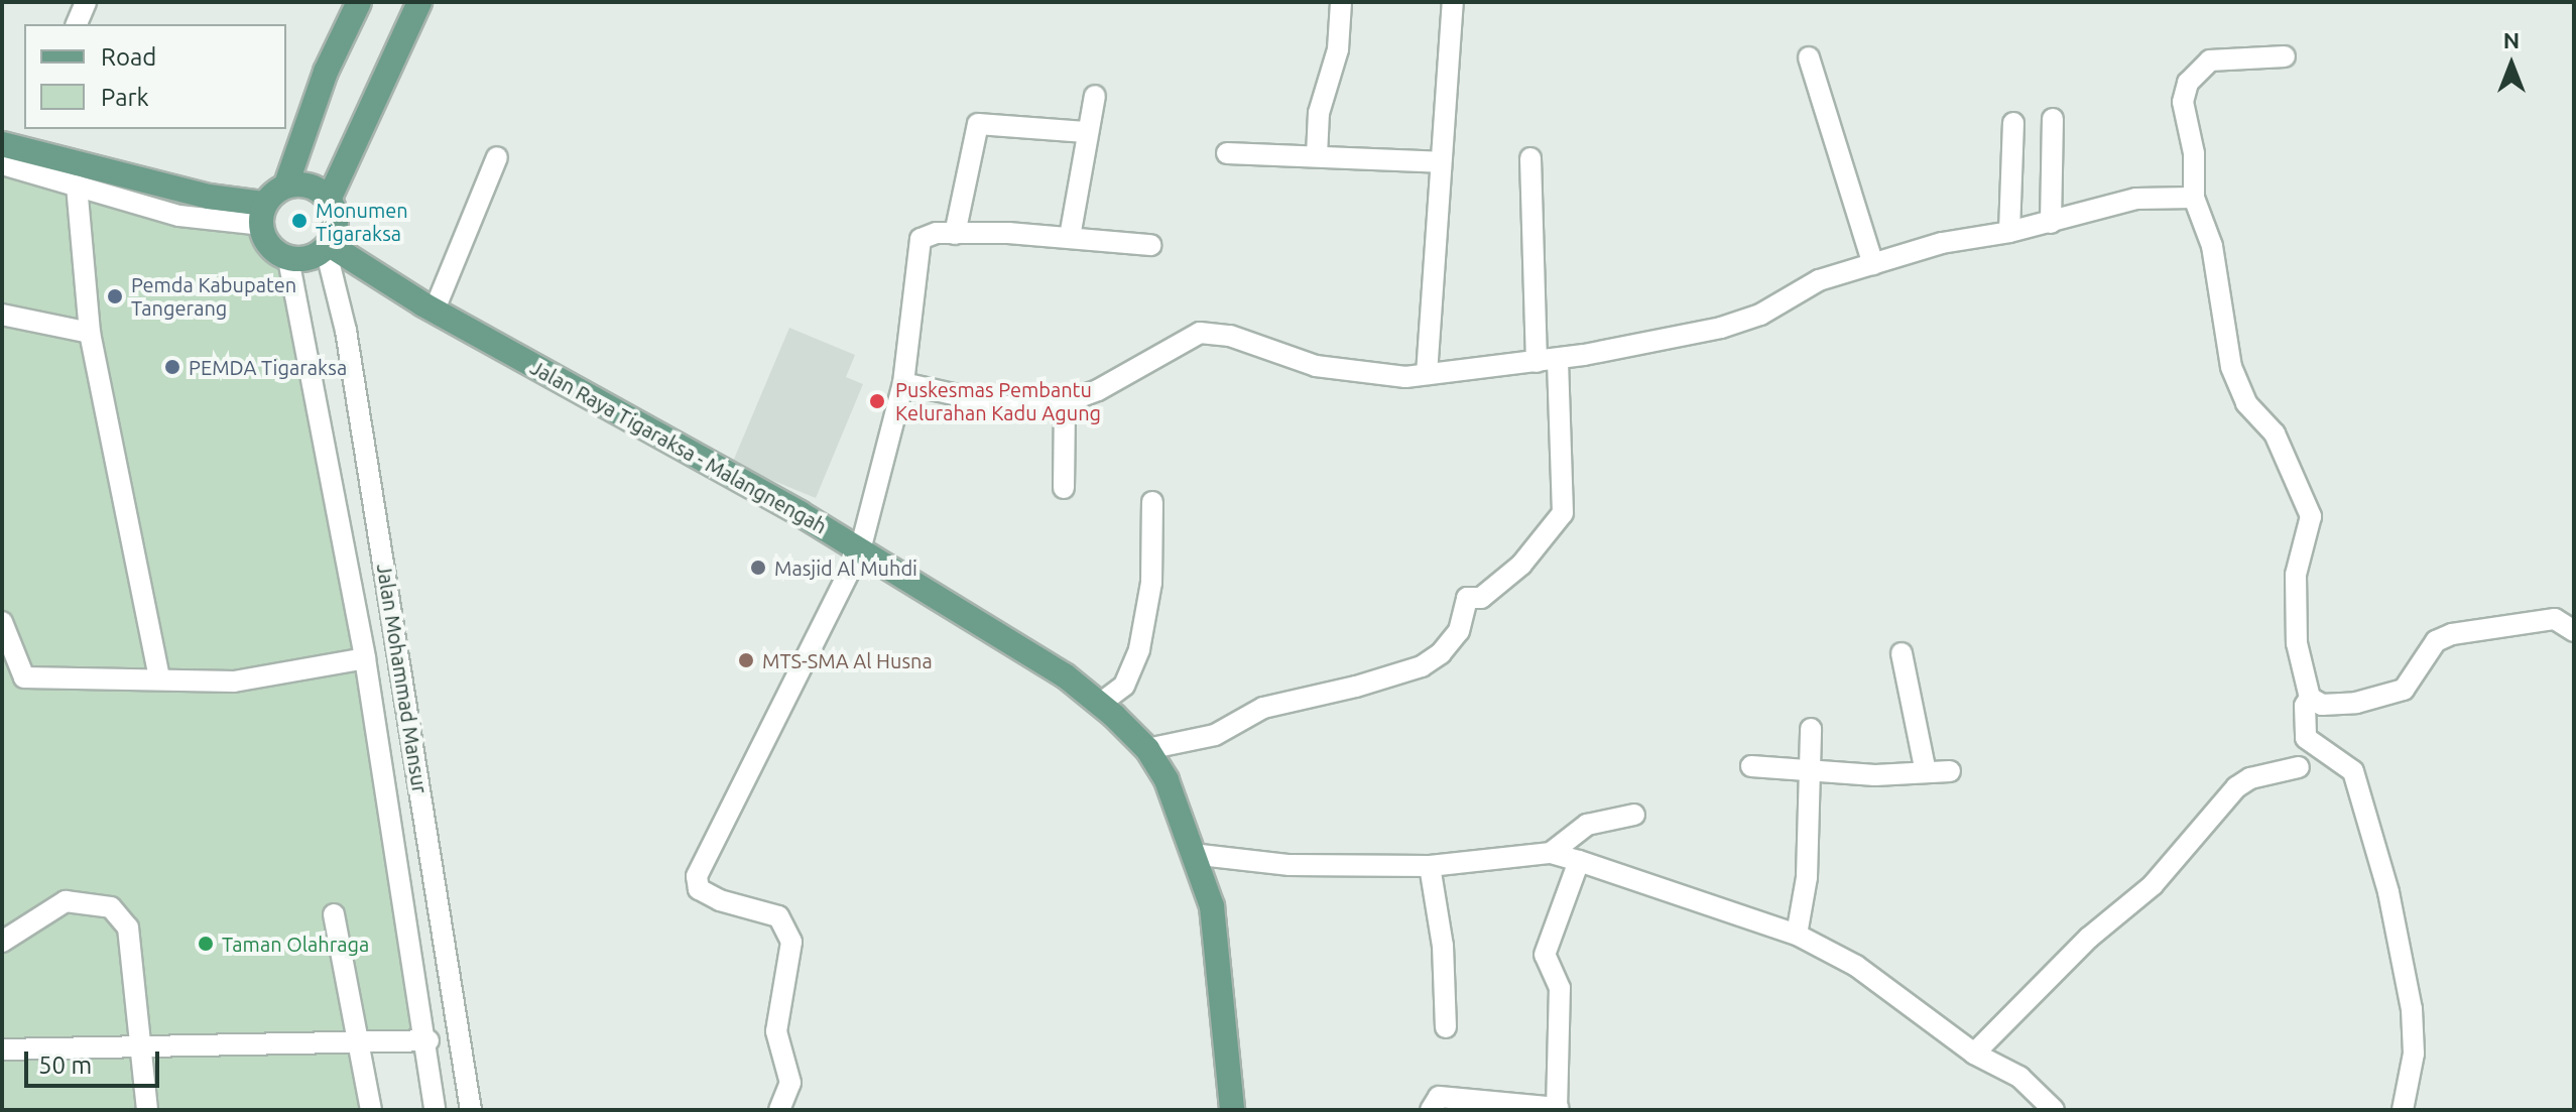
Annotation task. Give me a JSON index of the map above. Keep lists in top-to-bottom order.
{
  "streets": {
    "main road": ["Jalan Raya Tigaraksa - Malangnengah"],
    "street": ["Jalan Mohammad Mansur"]
  },
  "crossings": [
    ["Jalan Raya Tigaraksa - Malangnengah", "Jalan Mohammad Mansur"]
  ],
  "places": [
    "Monumen Tigaraksa",
    "Pemda Kabupaten Tangerang",
    "PEMDA Tigaraksa",
    "Puskesmas Pembantu Kelurahan Kadu Agung",
    "Masjid Al Muhdi",
    "MTS-SMA Al Husna",
    "Taman Olahraga"
  ],
  "legend": ["Road", "Park"],
  "scale_bar": "50 m",
  "north": "top"
}
